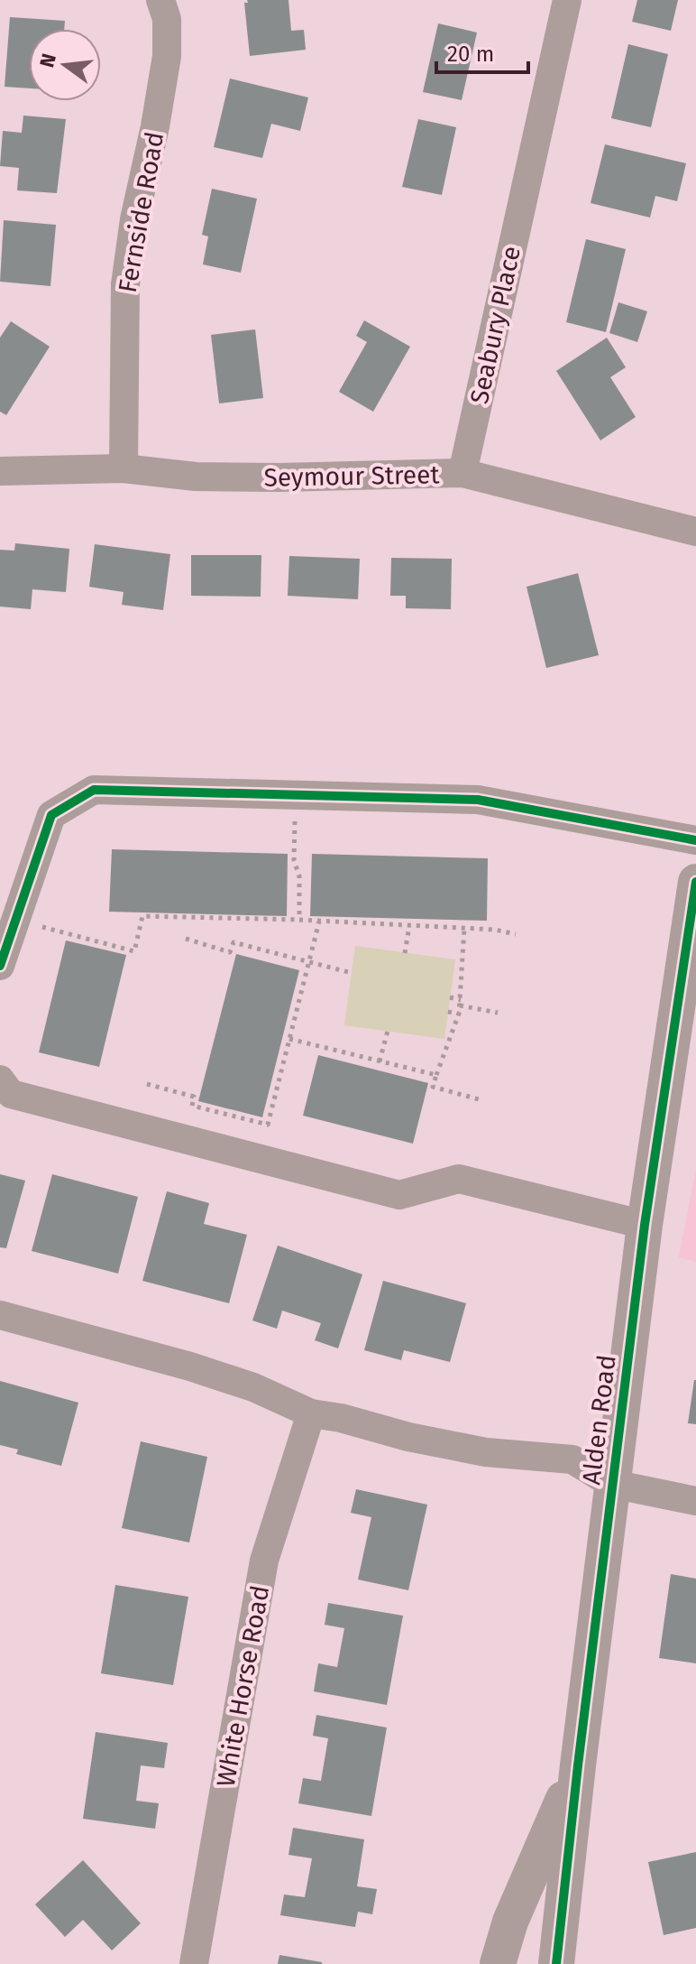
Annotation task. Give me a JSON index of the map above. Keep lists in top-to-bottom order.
{
  "streets": {
    "street": [
      "Fernside Road",
      "Seabury Place",
      "Seymour Street",
      "Alden Road",
      "White Horse Road"
    ]
  },
  "crossings": [
    ["Fernside Road", "Seymour Street"],
    ["Seabury Place", "Seymour Street"]
  ],
  "scale_bar": "20 m",
  "north": "left"
}
